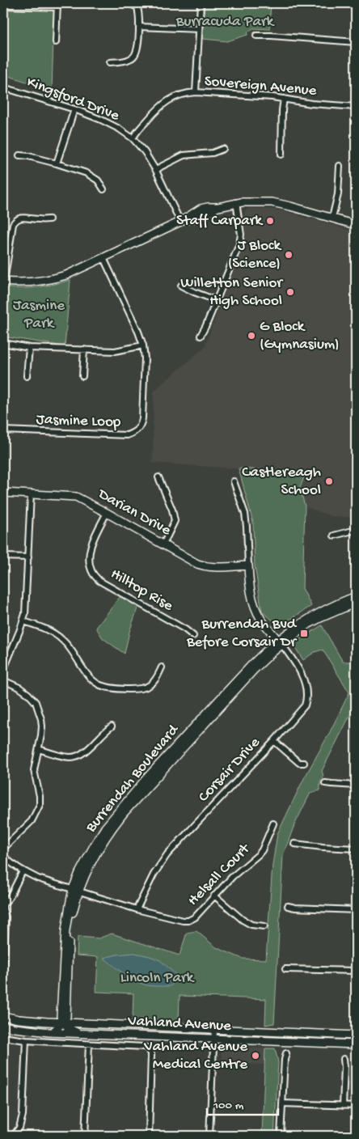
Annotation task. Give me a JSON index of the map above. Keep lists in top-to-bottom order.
{
  "streets": {
    "main road": ["Darian Drive", "Burrendah Boulevard", "Vahland Avenue"],
    "street": [
      "Sovereign Avenue",
      "Kingsford Drive",
      "Jasmine Loop",
      "Hilltop Rise",
      "Corsair Drive",
      "Helsall Court"
    ]
  },
  "crossings": [
    ["Sovereign Avenue", "Kingsford Drive"],
    ["Darian Drive", "Hilltop Rise"],
    ["Corsair Drive", "Burrendah Boulevard"],
    ["Corsair Drive", "Helsall Court"],
    ["Burrendah Boulevard", "Helsall Court"],
    ["Burrendah Boulevard", "Vahland Avenue"]
  ],
  "parks": ["Burracuda Park", "Jasmine Park", "Lincoln Park"],
  "places": {
    "other": [
      "Staff Carpark",
      "J Block (Science)",
      "Willetton Senior High School",
      "G Block (Gymnasium)",
      "Castlereagh School",
      "Vahland Avenue Medical Centre"
    ],
    "transit": ["Burrendah Bvd Before Corsair Dr"]
  },
  "scale_bar": "100 m"
}
